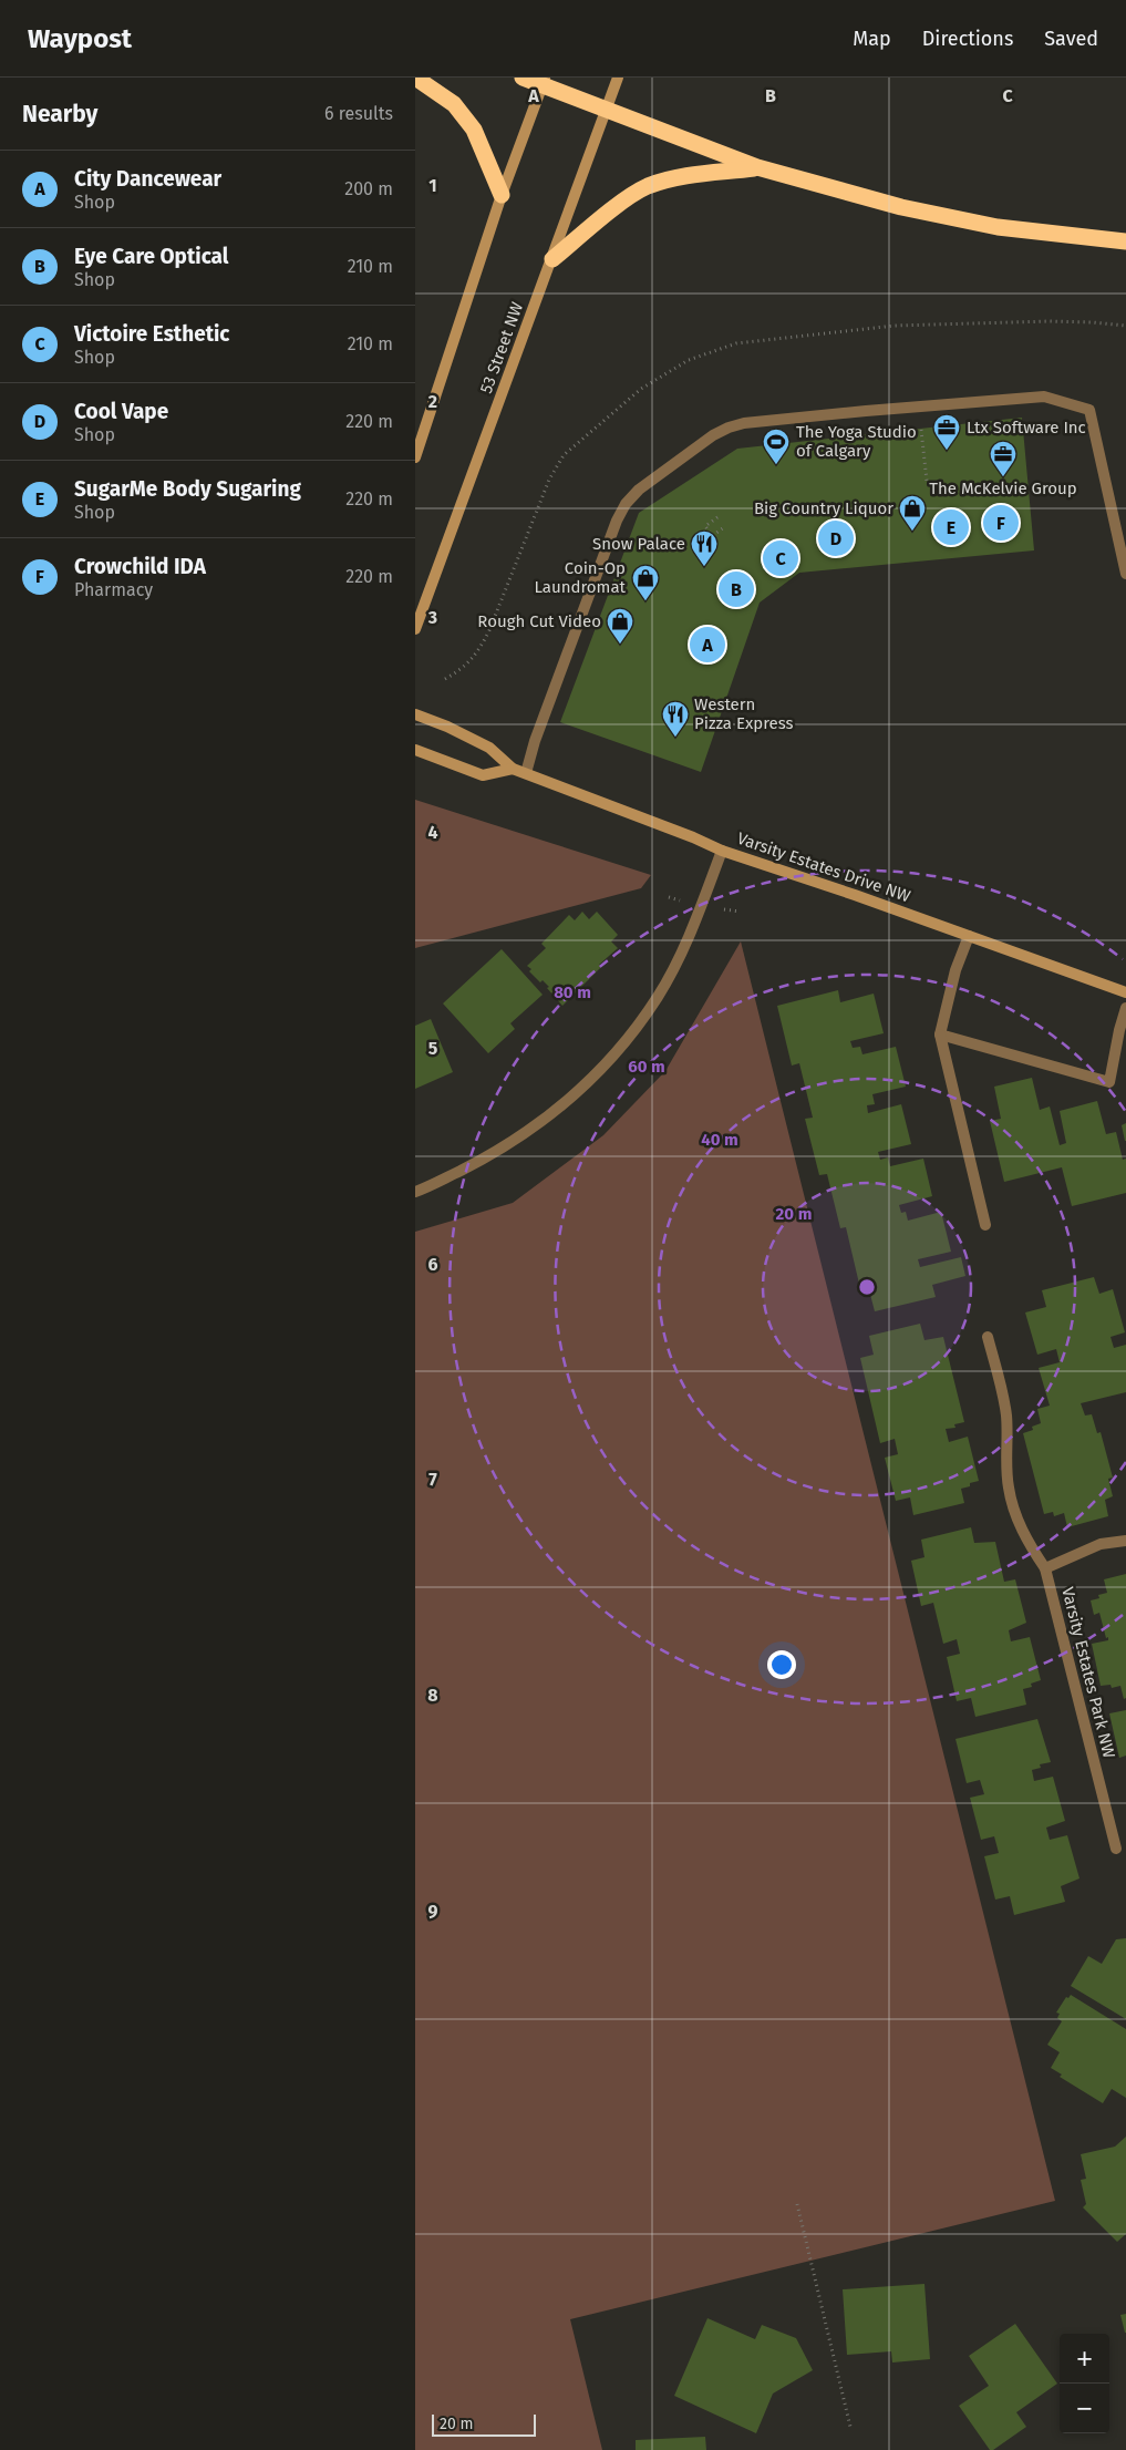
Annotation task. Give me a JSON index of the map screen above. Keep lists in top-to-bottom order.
{
  "streets": {
    "main road": ["53 Street NW", "Varsity Estates Drive NW"],
    "street": ["Varsity Estates Park NW"]
  },
  "places": {
    "office": ["Ltx Software Inc", "The McKelvie Group"],
    "sports": ["The Yoga Studio of Calgary"],
    "shop": ["Big Country Liquor", "Coin-Op Laundromat", "Rough Cut Video"],
    "restaurant": ["Snow Palace", "Western Pizza Express"]
  },
  "scale_bar": "20 m",
  "page": {
    "header": "Waypost",
    "nav": ["Map", "Directions", "Saved"],
    "heading": ["Nearby", "6 results"],
    "list": [
      {
        "mark": "A",
        "name": "City Dancewear",
        "note": "Shop",
        "value": "200 m"
      },
      {
        "mark": "B",
        "name": "Eye Care Optical",
        "note": "Shop",
        "value": "210 m"
      },
      {
        "mark": "C",
        "name": "Victoire Esthetic",
        "note": "Shop",
        "value": "210 m"
      },
      {
        "mark": "D",
        "name": "Cool Vape",
        "note": "Shop",
        "value": "220 m"
      },
      {
        "mark": "E",
        "name": "SugarMe Body Sugaring",
        "note": "Shop",
        "value": "220 m"
      },
      {
        "mark": "F",
        "name": "Crowchild IDA",
        "note": "Pharmacy",
        "value": "220 m"
      }
    ],
    "pins": [
      "F",
      "E",
      "D",
      "C",
      "B",
      "A"
    ],
    "map_buttons": ["+", "−"],
    "scale": "20 m"
  },
  "grid": {
    "columns": ["A", "B", "C"],
    "rows": [
      "1",
      "2",
      "3",
      "4",
      "5",
      "6",
      "7",
      "8",
      "9"
    ]
  },
  "rings": [
    "80 m",
    "60 m",
    "40 m",
    "20 m"
  ]
}
